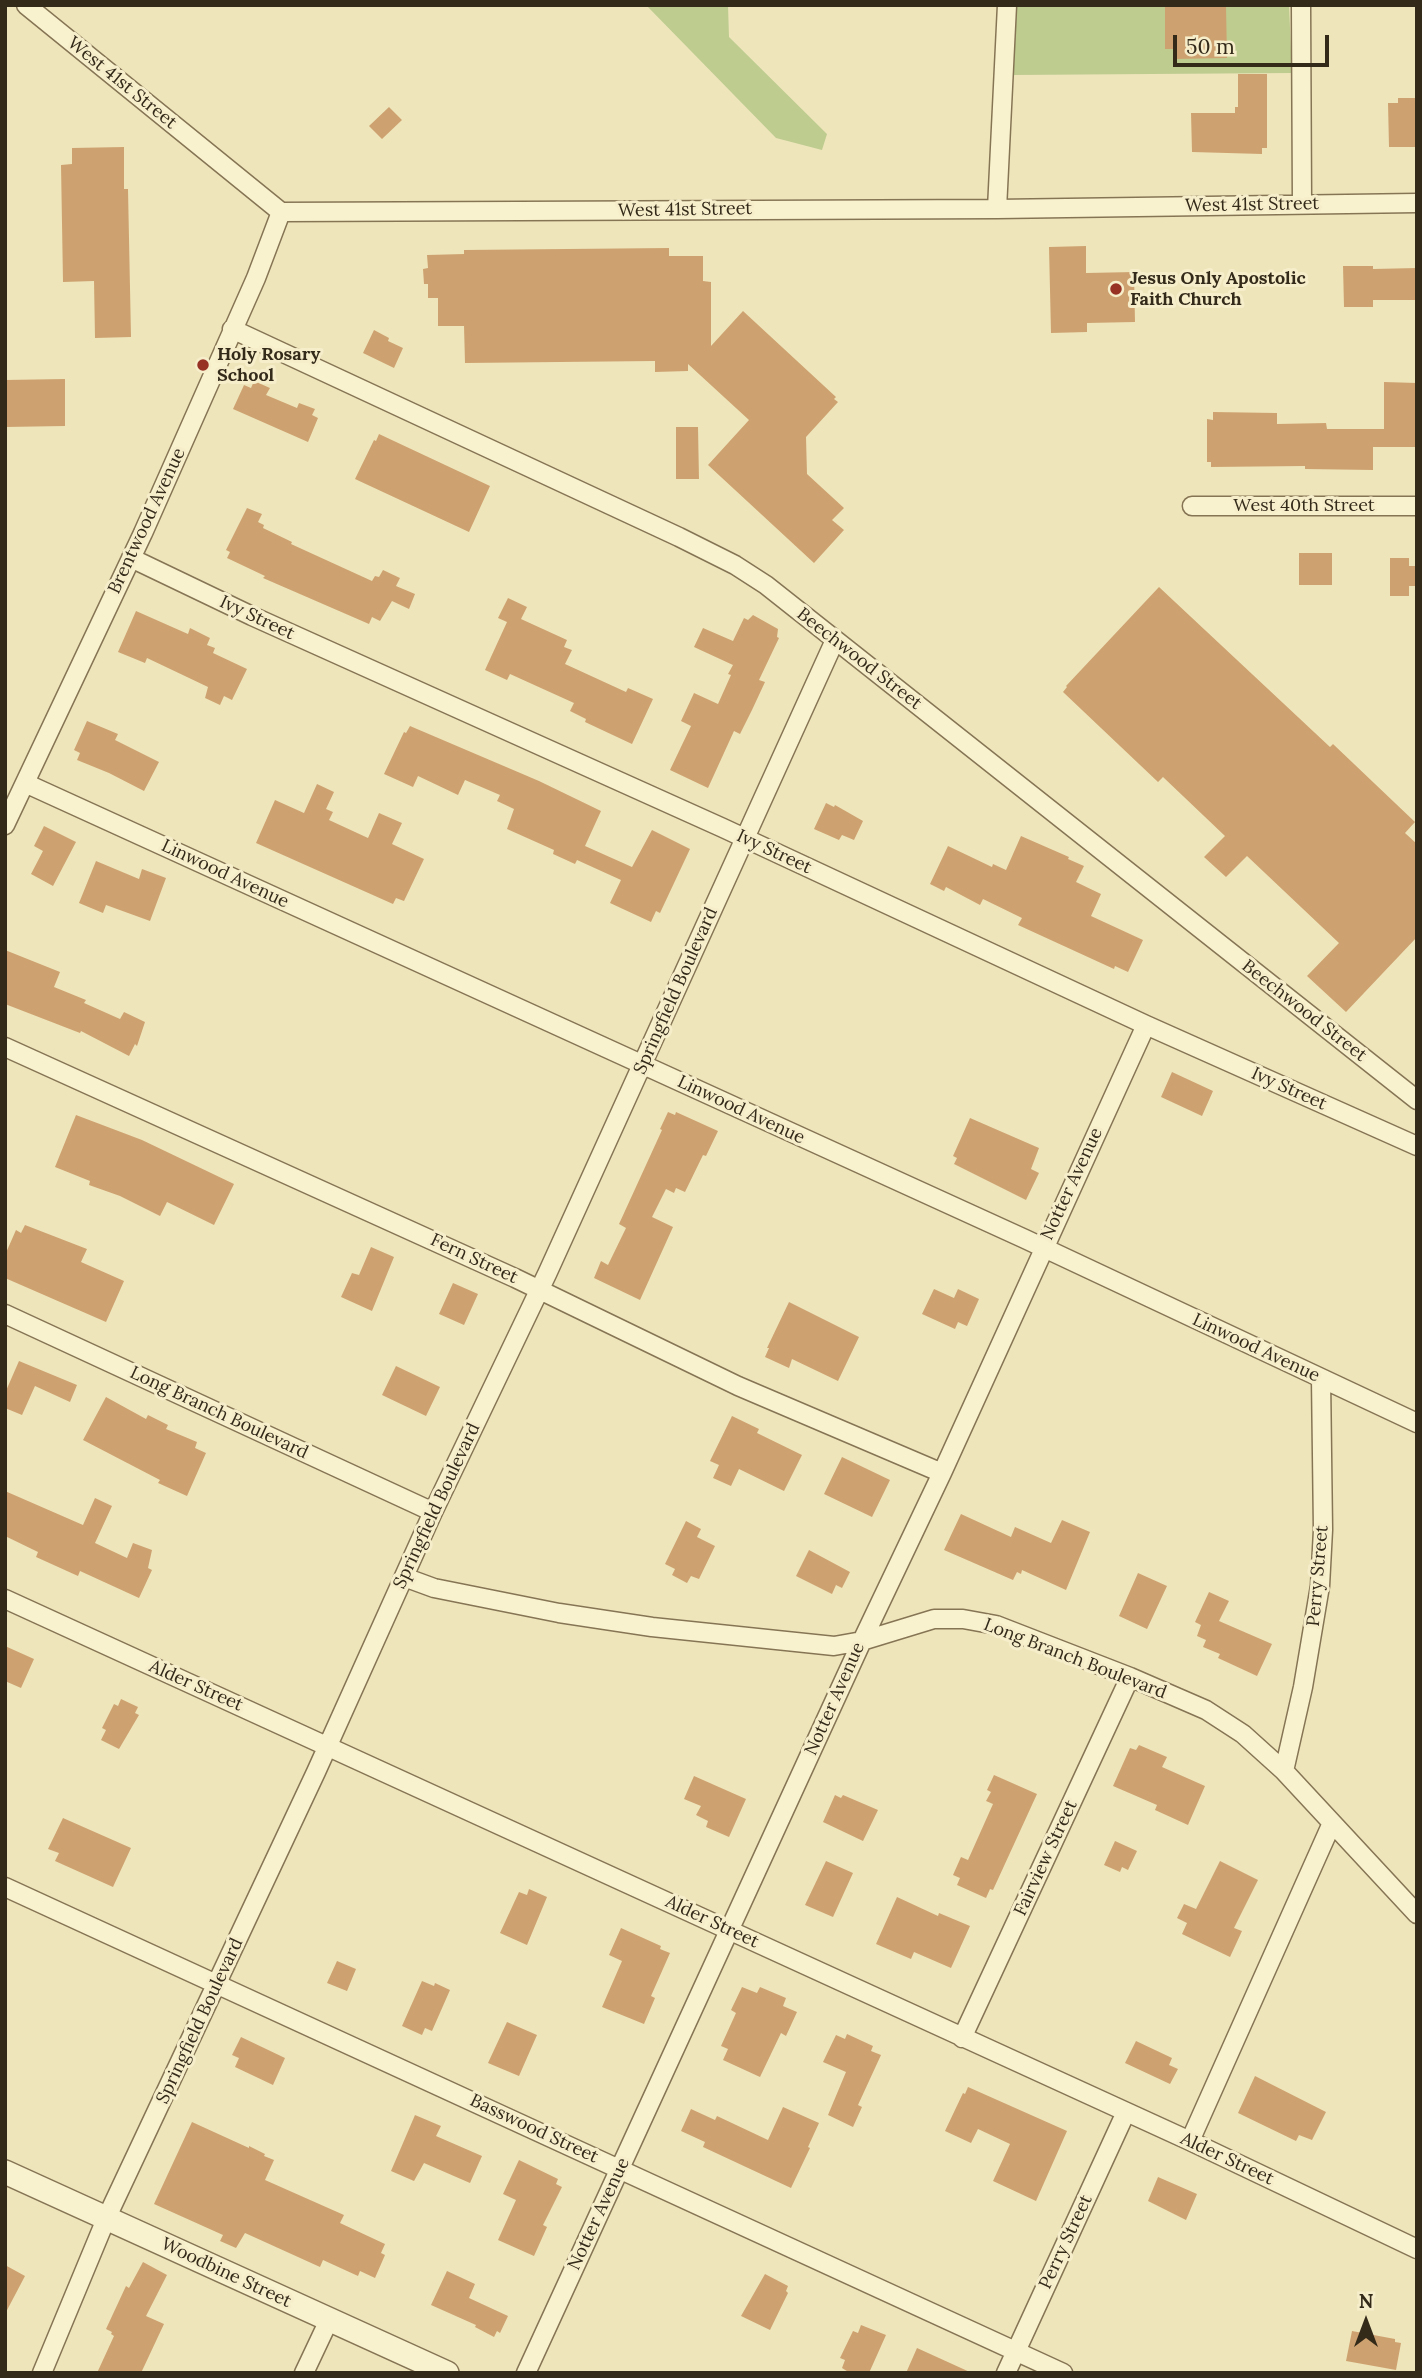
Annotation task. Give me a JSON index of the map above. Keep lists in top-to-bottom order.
{
  "streets": {
    "street": [
      "West 41st Street",
      "West 40th Street",
      "Brentwood Avenue",
      "Ivy Street",
      "Beechwood Street",
      "Linwood Avenue",
      "Springfield Boulevard",
      "Notter Avenue",
      "Fern Street",
      "Long Branch Boulevard",
      "Perry Street",
      "Alder Street",
      "Fairview Street",
      "Basswood Street",
      "Woodbine Street"
    ]
  },
  "crossings": [
    ["West 41st Street", "Brentwood Avenue"],
    ["Brentwood Avenue", "Ivy Street"],
    ["Brentwood Avenue", "Beechwood Street"],
    ["Brentwood Avenue", "Linwood Avenue"],
    ["Ivy Street", "Springfield Boulevard"],
    ["Ivy Street", "Notter Avenue"],
    ["Beechwood Street", "Springfield Boulevard"],
    ["Linwood Avenue", "Springfield Boulevard"],
    ["Linwood Avenue", "Notter Avenue"],
    ["Linwood Avenue", "Perry Street"],
    ["Springfield Boulevard", "Fern Street"],
    ["Springfield Boulevard", "Long Branch Boulevard"],
    ["Springfield Boulevard", "Alder Street"],
    ["Springfield Boulevard", "Basswood Street"],
    ["Springfield Boulevard", "Woodbine Street"],
    ["Notter Avenue", "Fern Street"],
    ["Notter Avenue", "Long Branch Boulevard"],
    ["Notter Avenue", "Alder Street"],
    ["Notter Avenue", "Basswood Street"],
    ["Long Branch Boulevard", "Perry Street"],
    ["Long Branch Boulevard", "Fairview Street"],
    ["Perry Street", "Alder Street"],
    ["Perry Street", "Basswood Street"],
    ["Alder Street", "Fairview Street"]
  ],
  "places": ["Jesus Only Apostolic Faith Church", "Holy Rosary School"],
  "scale_bar": "50 m",
  "north": "top"
}
